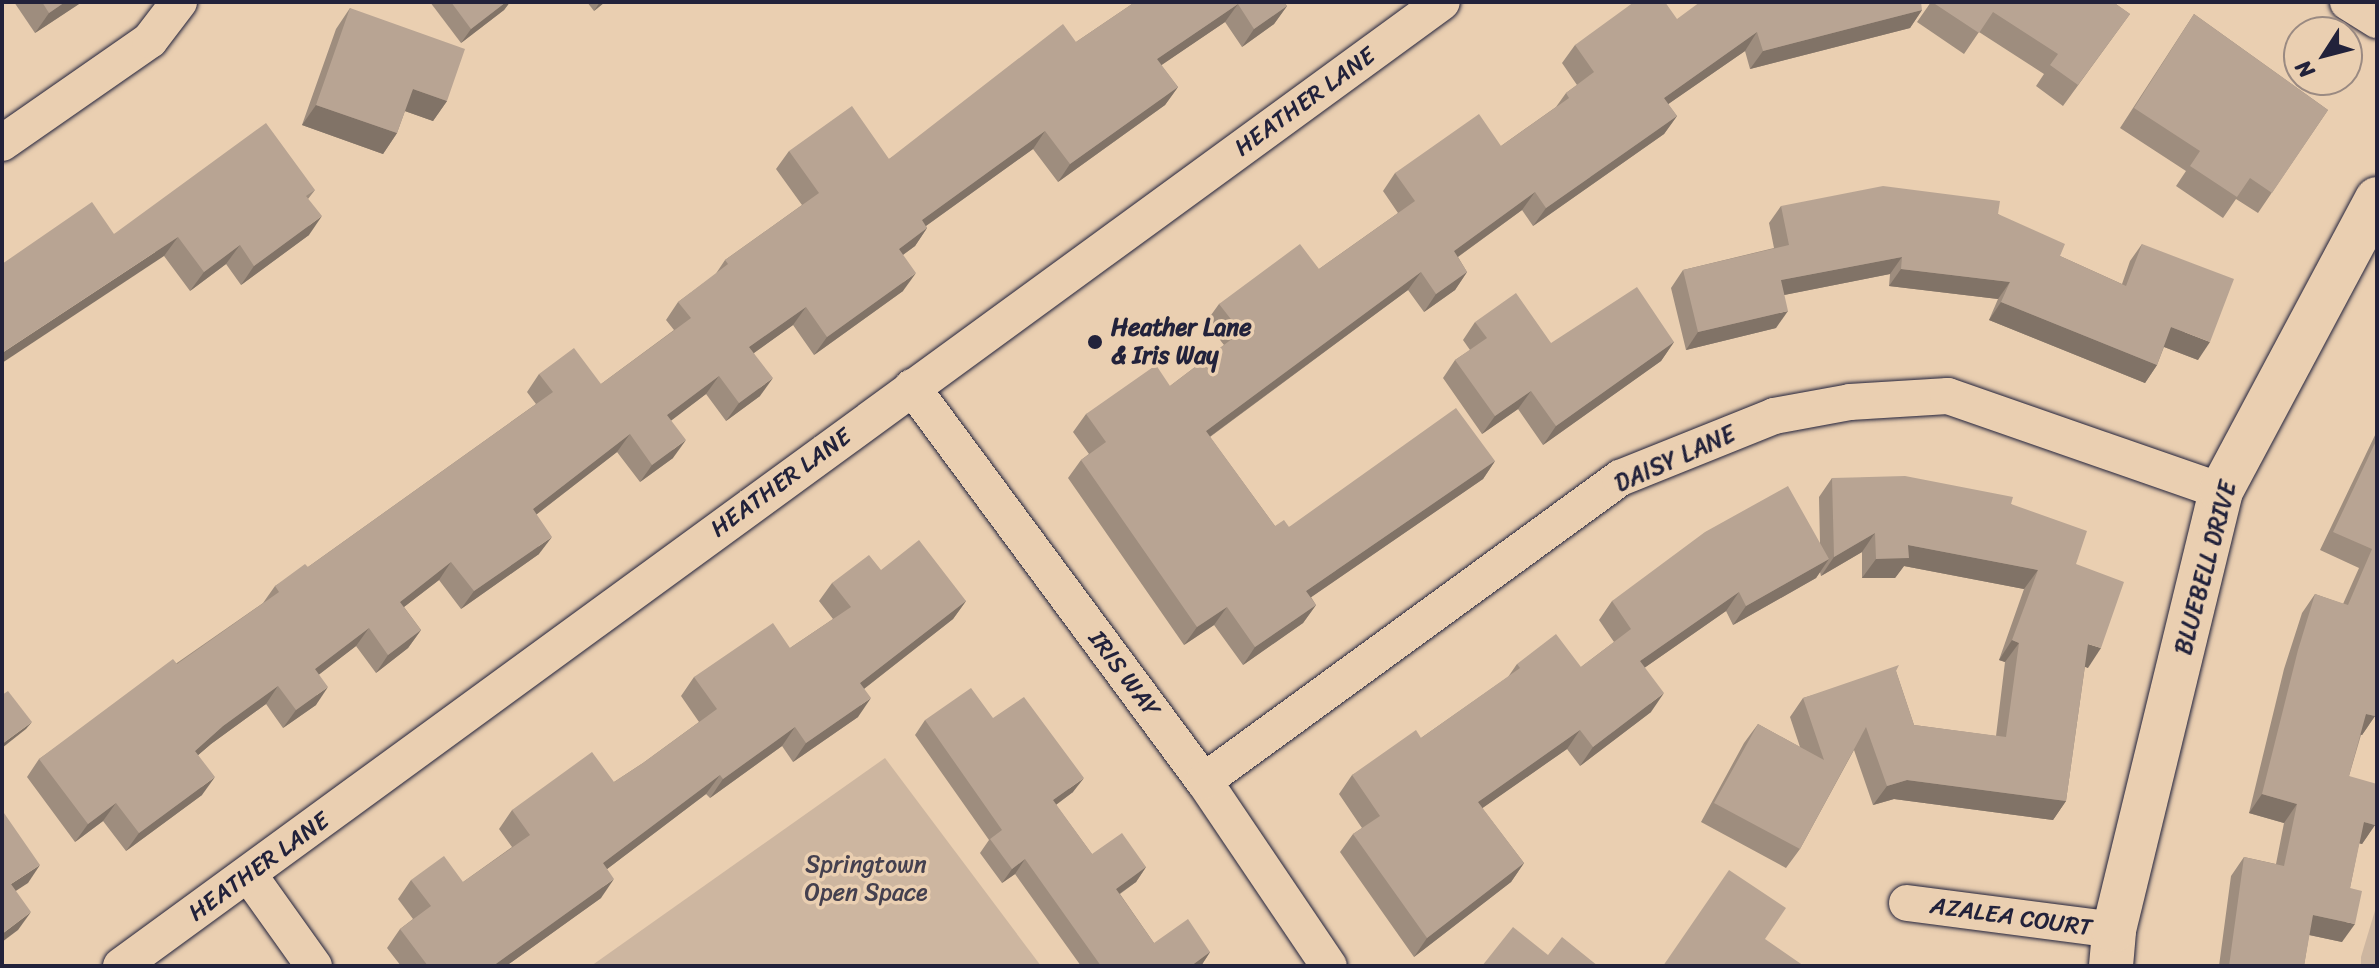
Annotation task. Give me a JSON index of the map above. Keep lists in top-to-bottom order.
{
  "streets": {
    "street": [
      "HEATHER LANE",
      "DAISY LANE",
      "BLUEBELL DRIVE",
      "IRIS WAY",
      "AZALEA COURT"
    ]
  },
  "crossings": [
    ["HEATHER LANE", "IRIS WAY"],
    ["DAISY LANE", "BLUEBELL DRIVE"],
    ["DAISY LANE", "IRIS WAY"],
    ["BLUEBELL DRIVE", "AZALEA COURT"]
  ],
  "parks": ["Springtown Open Space"],
  "places": ["Heather Lane & Iris Way"],
  "north": "bottom left"
}
